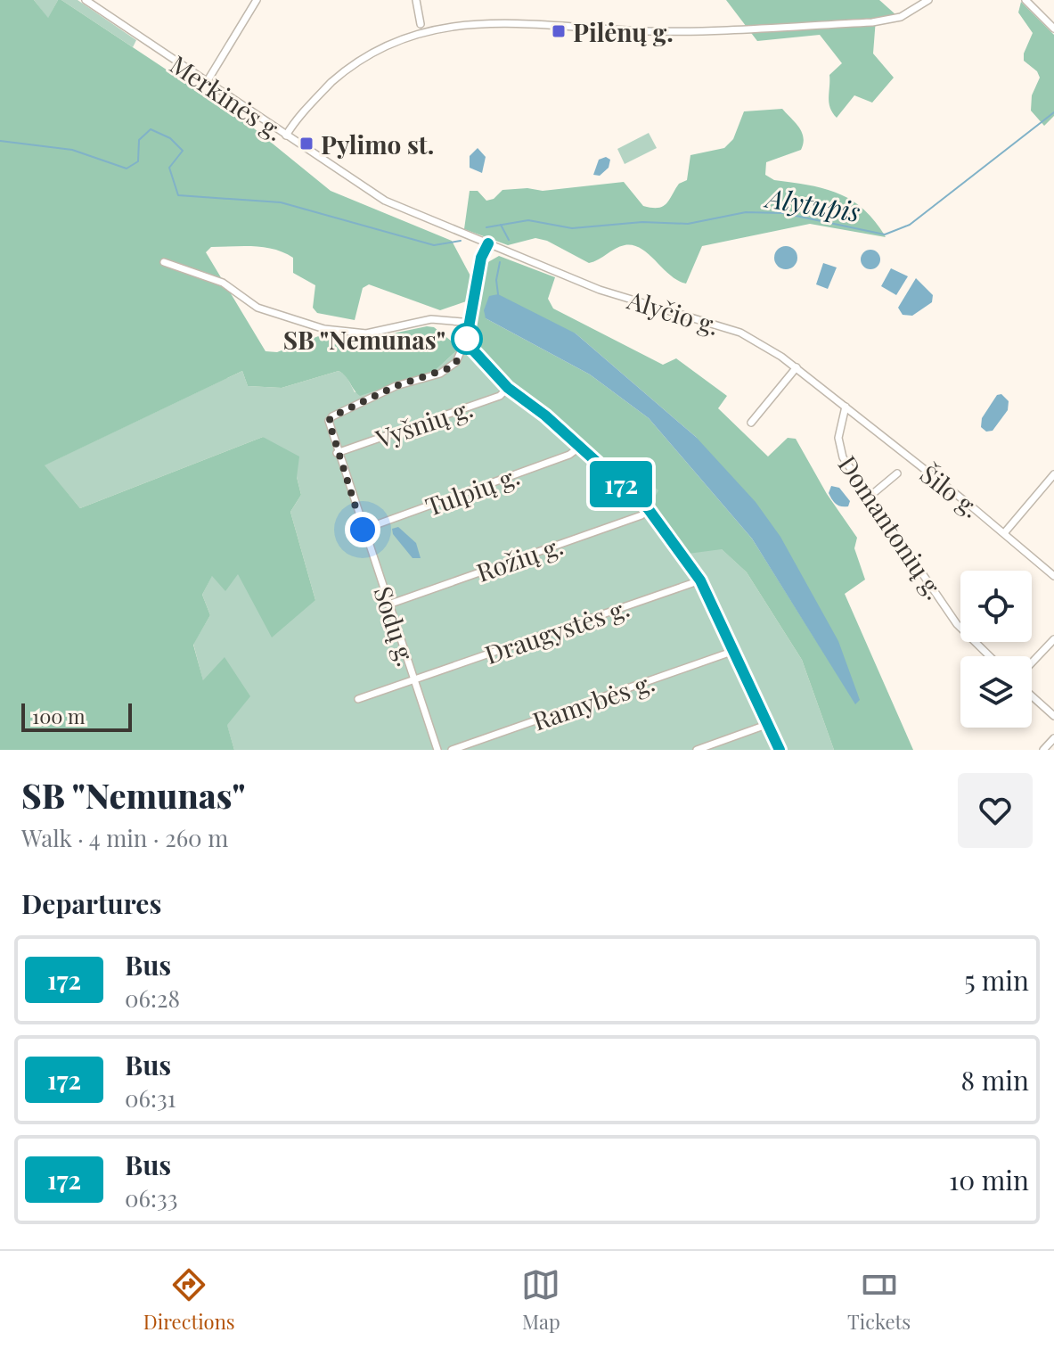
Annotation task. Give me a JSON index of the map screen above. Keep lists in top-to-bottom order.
{
  "streets": {
    "street": [
      "Merkinės g.",
      "Alyčio g.",
      "Vyšnių g.",
      "Tulpių g.",
      "Šilo g.",
      "Domantonių g.",
      "Rožių g.",
      "Sodų g.",
      "Draugystės g.",
      "Ramybės g."
    ]
  },
  "crossings": [
    ["Merkinės g.", "Alyčio g."],
    ["Alyčio g.", "Šilo g."],
    ["Alyčio g.", "Domantonių g."],
    ["Vyšnių g.", "Sodų g."],
    ["Tulpių g.", "Sodų g."],
    ["Šilo g.", "Domantonių g."],
    ["Rožių g.", "Sodų g."],
    ["Sodų g.", "Draugystės g."]
  ],
  "water": ["Alytupis"],
  "places": {
    "transit": ["Pilėnų g.", "Pylimo st."],
    "other": ["SB \"Nemunas\""]
  },
  "lines": ["bus line 172"],
  "scale_bar": "100 m",
  "page": {
    "on_map": "172",
    "scale": "100 m",
    "heading": [
      ["SB \"Nemunas\"", "Walk · 4 min · 260 m"],
      "Departures"
    ],
    "list": [
      {
        "mark": "172",
        "name": "Bus",
        "note": "06:28",
        "value": "5 min"
      },
      {
        "mark": "172",
        "name": "Bus",
        "note": "06:31",
        "value": "8 min"
      },
      {
        "mark": "172",
        "name": "Bus",
        "note": "06:33",
        "value": "10 min"
      }
    ],
    "tabs": ["Directions", "Map", "Tickets"]
  }
}
